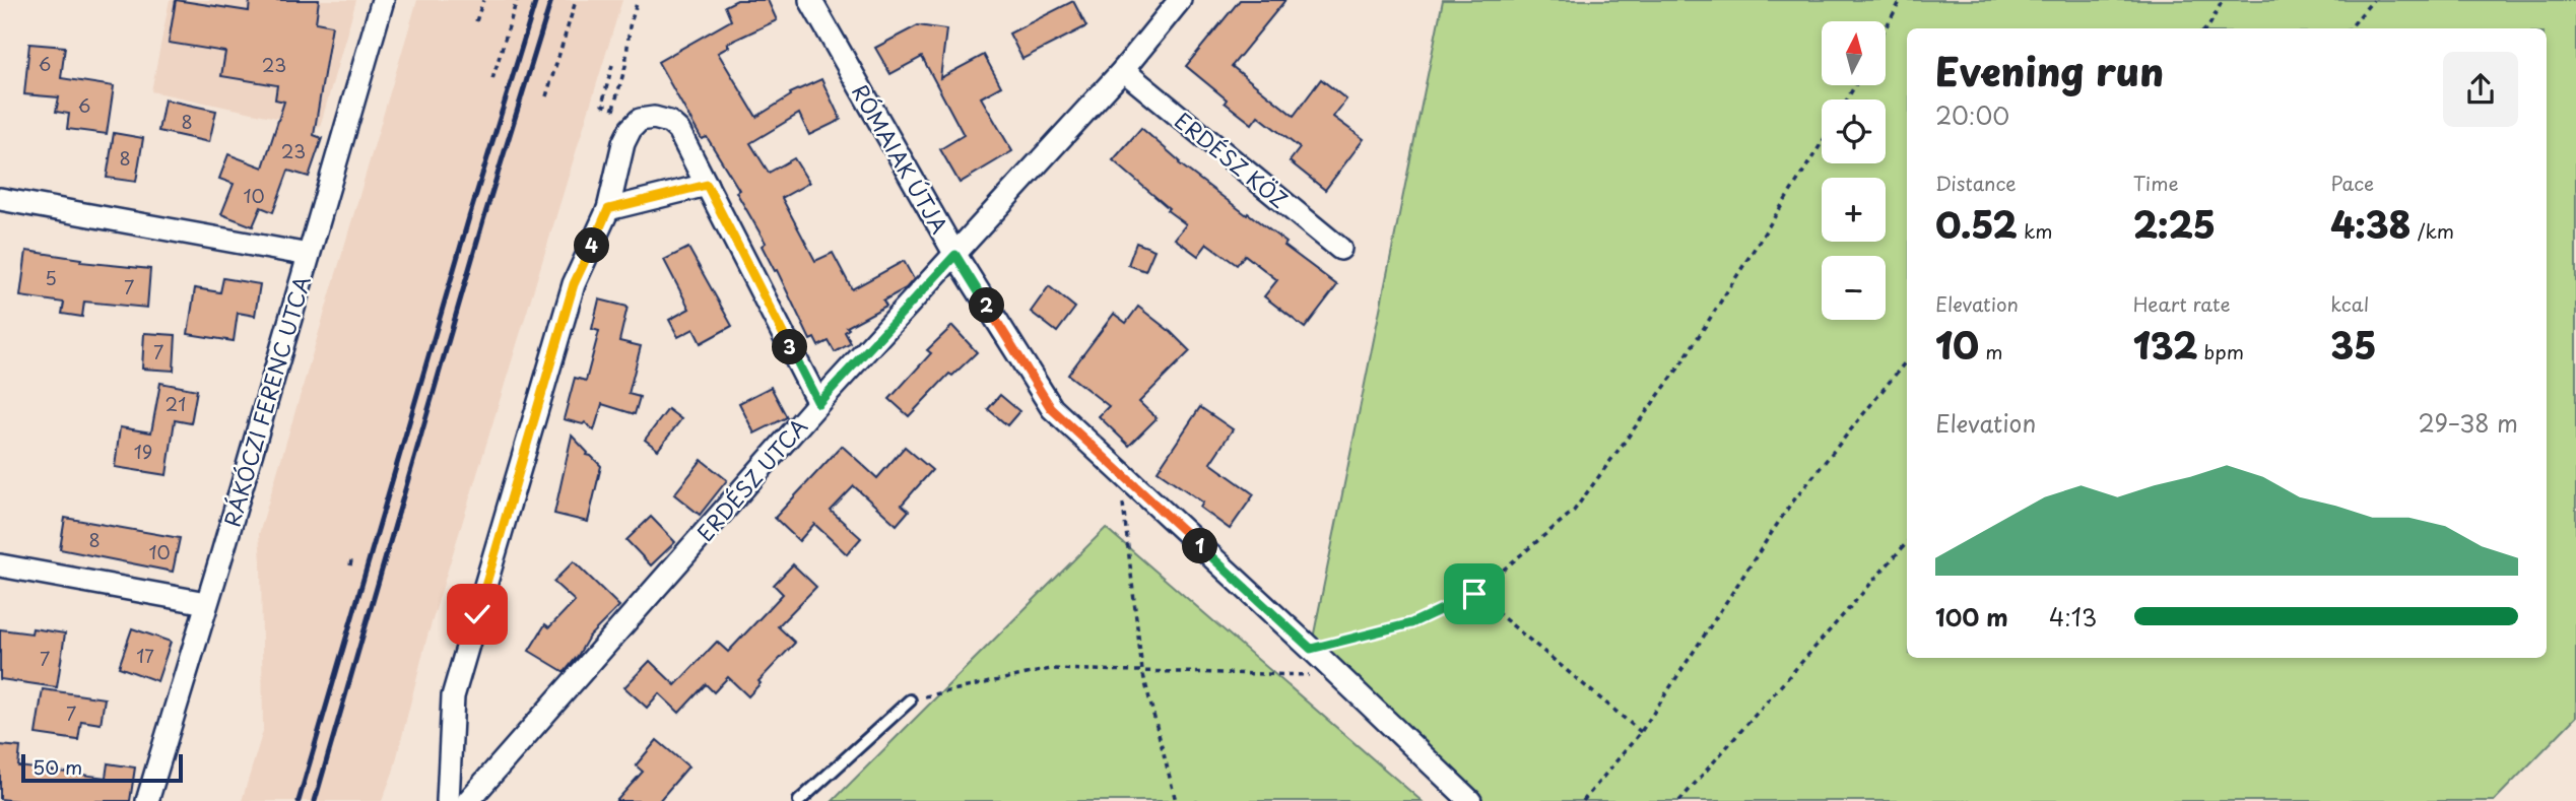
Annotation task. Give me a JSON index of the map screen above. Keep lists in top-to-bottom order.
{
  "streets": {
    "street": [
      "RÓMAIAK ÚTJA",
      "ERDÉSZ KÖZ",
      "RÁKÓCZI FERENC UTCA",
      "ERDÉSZ UTCA"
    ]
  },
  "crossings": [
    ["RÓMAIAK ÚTJA", "ERDÉSZ UTCA"],
    ["ERDÉSZ KÖZ", "ERDÉSZ UTCA"]
  ],
  "house_numbers": [
    "6",
    "23",
    "6",
    "8",
    "23",
    "8",
    "10",
    "5",
    "7",
    "7",
    "21",
    "19",
    "8",
    "10",
    "17",
    "7",
    "7"
  ],
  "scale_bar": "50 m",
  "north": "top",
  "page": {
    "map_buttons": ["+", "−"],
    "heading": ["Evening run", "20:00"],
    "stats": [
      ["Distance", "0.52 km"],
      ["Time", "2:25"],
      ["Pace", "4:38 /km"],
      ["Elevation", "10 m"],
      ["Heart rate", "132 bpm"],
      ["kcal", "35"]
    ],
    "pins": [
      "4",
      "2",
      "3",
      "1"
    ],
    "chart": ["Elevation", "29–38 m"],
    "list": [
      {
        "name": "100 m",
        "note": "4:13"
      }
    ],
    "scale": "50 m"
  }
}
